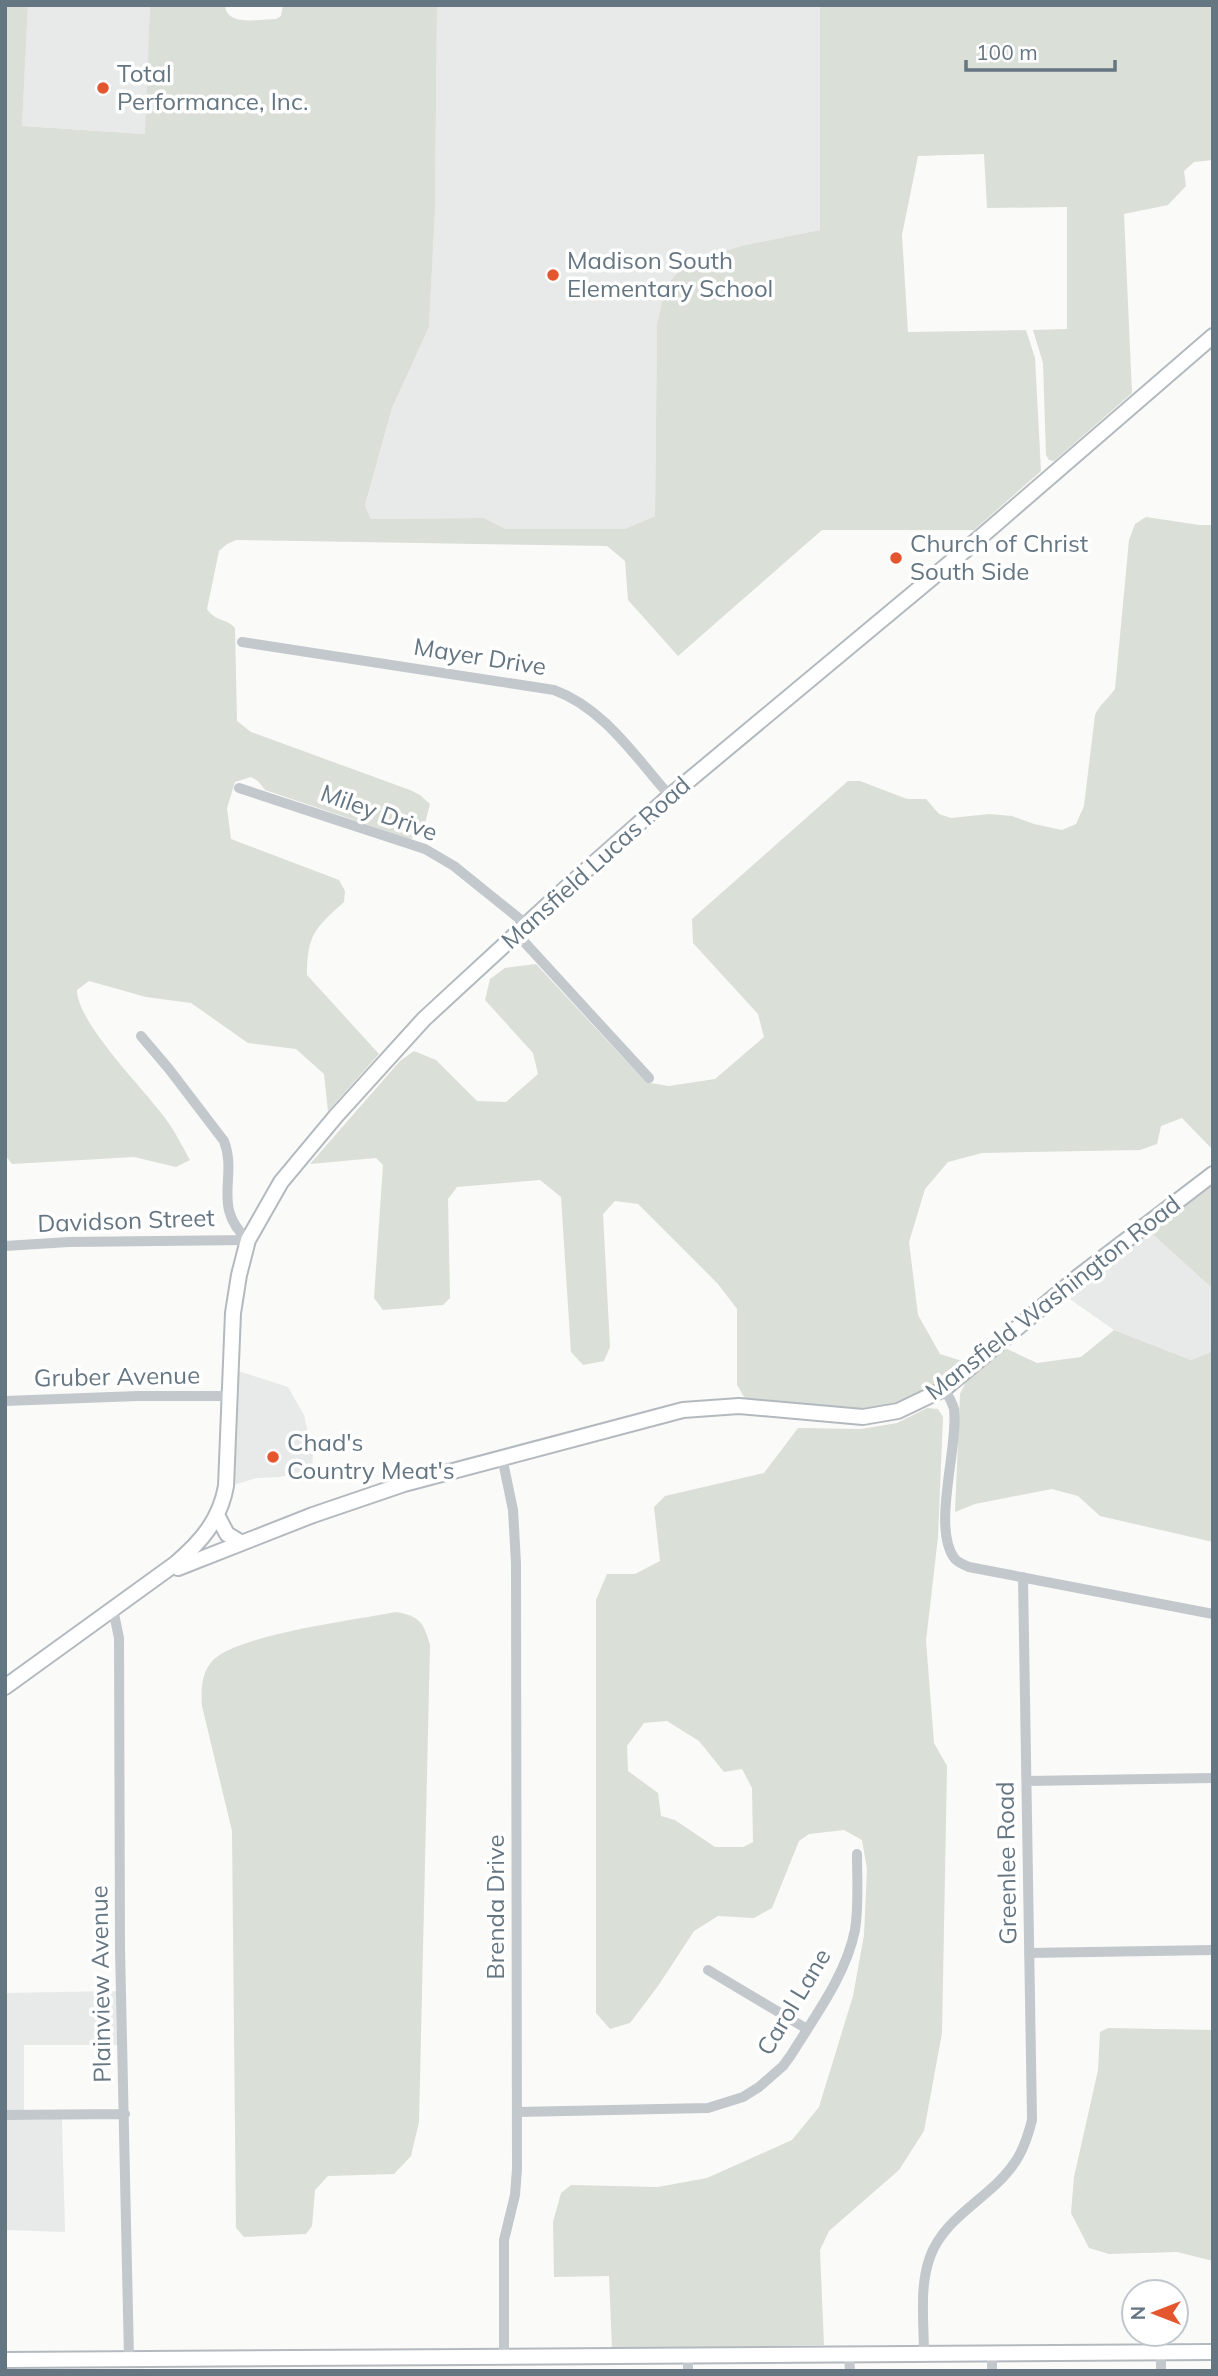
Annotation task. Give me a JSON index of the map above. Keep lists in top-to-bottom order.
{
  "streets": {
    "street": [
      "Mayer Drive",
      "Miley Drive",
      "Mansfield Lucas Road",
      "Davidson Street",
      "Mansfield Washington Road",
      "Gruber Avenue",
      "Greenlee Road",
      "Brenda Drive",
      "Plainview Avenue",
      "Carol Lane"
    ]
  },
  "crossings": [
    ["Mayer Drive", "Mansfield Lucas Road"],
    ["Miley Drive", "Mansfield Lucas Road"],
    ["Mansfield Lucas Road", "Davidson Street"],
    ["Mansfield Lucas Road", "Mansfield Washington Road"],
    ["Mansfield Lucas Road", "Gruber Avenue"],
    ["Mansfield Washington Road", "Brenda Drive"],
    ["Brenda Drive", "Carol Lane"]
  ],
  "places": [
    "Total Performance, Inc.",
    "Madison South Elementary School",
    "Church of Christ South Side",
    "Chad's Country Meat's"
  ],
  "scale_bar": "100 m",
  "north": "left"
}
